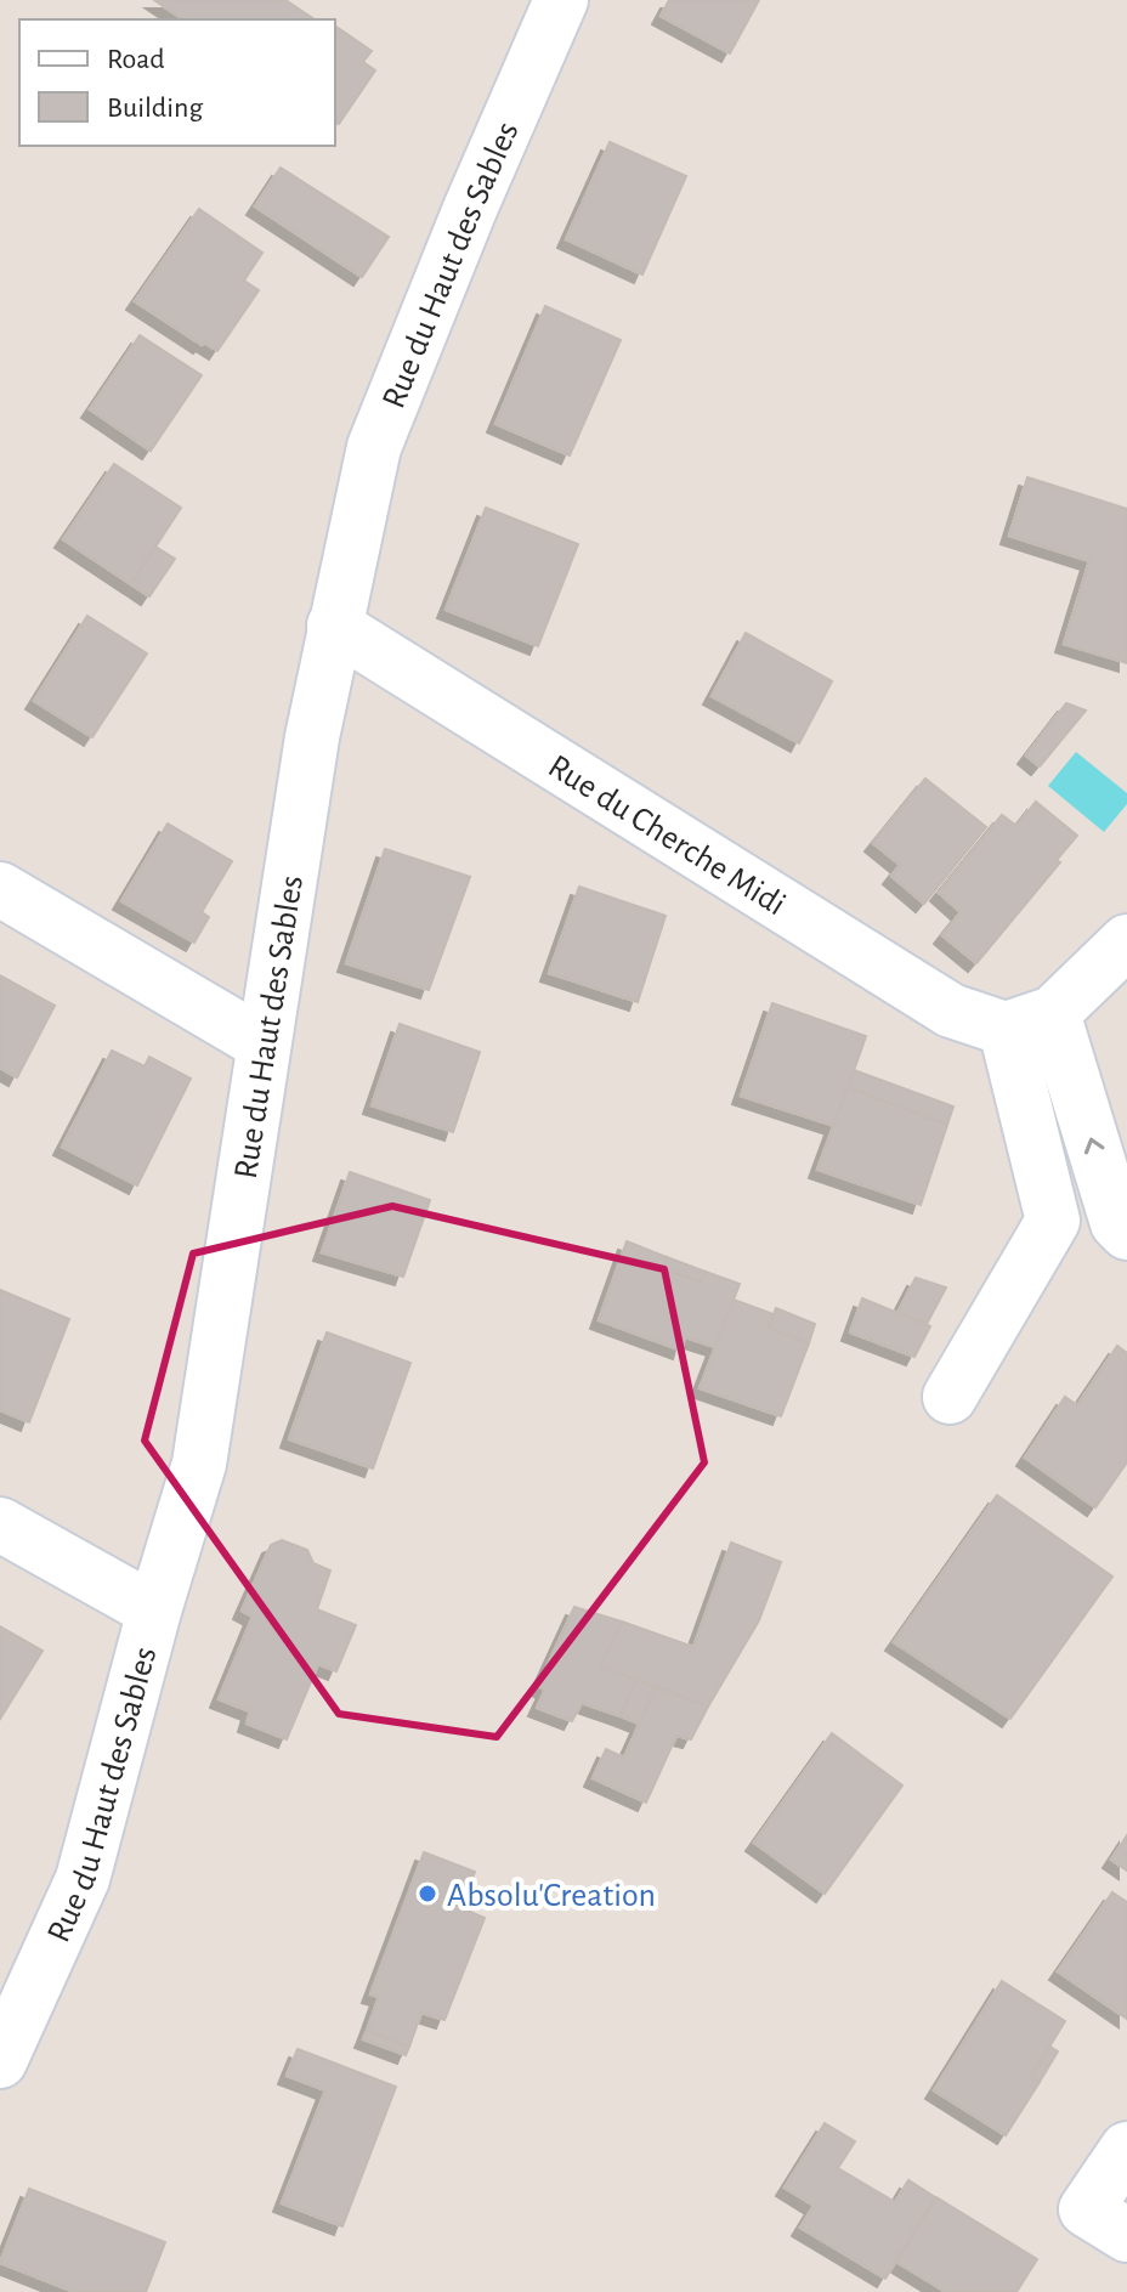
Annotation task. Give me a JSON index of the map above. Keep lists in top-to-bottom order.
{
  "streets": {
    "street": ["Rue du Haut des Sables", "Rue du Cherche Midi"]
  },
  "crossings": [
    ["Rue du Haut des Sables", "Rue du Cherche Midi"]
  ],
  "places": ["Absolu'Creation"],
  "legend": ["Road", "Building"]
}
